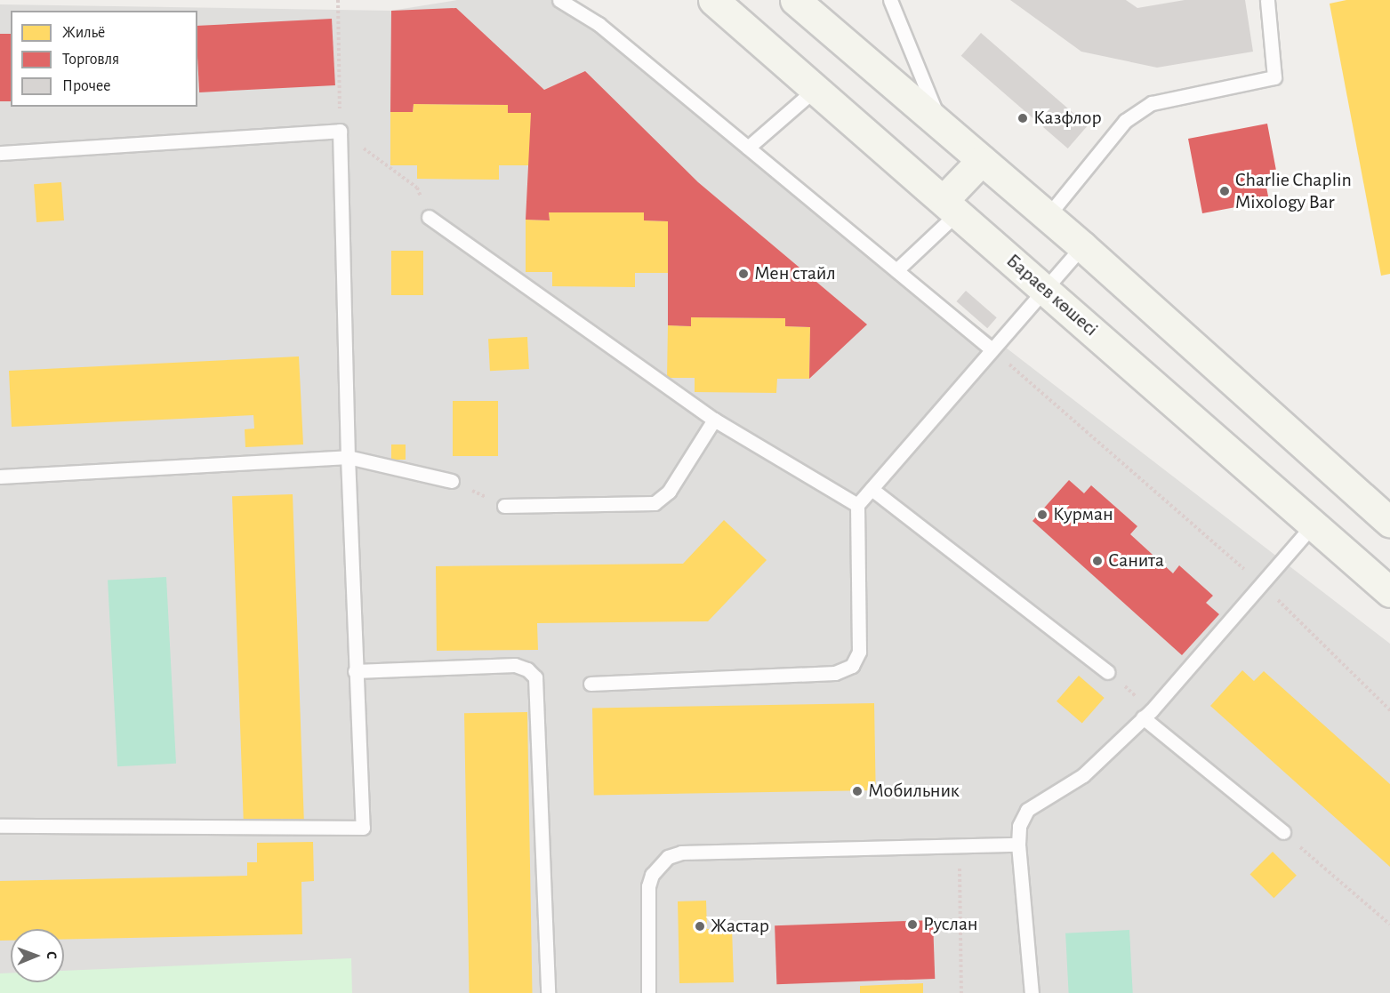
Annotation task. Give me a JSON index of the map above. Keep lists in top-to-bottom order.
{
  "streets": {
    "main road": ["Бараев көшесі"]
  },
  "places": [
    "Казфлор",
    "Charlie Chaplin Mixology Bar",
    "Мен стайл",
    "Курман",
    "Санита",
    "Мобильник",
    "Руслан",
    "Жастар"
  ],
  "legend": ["Жильё", "Торговля", "Прочее"],
  "north": "right"
}
